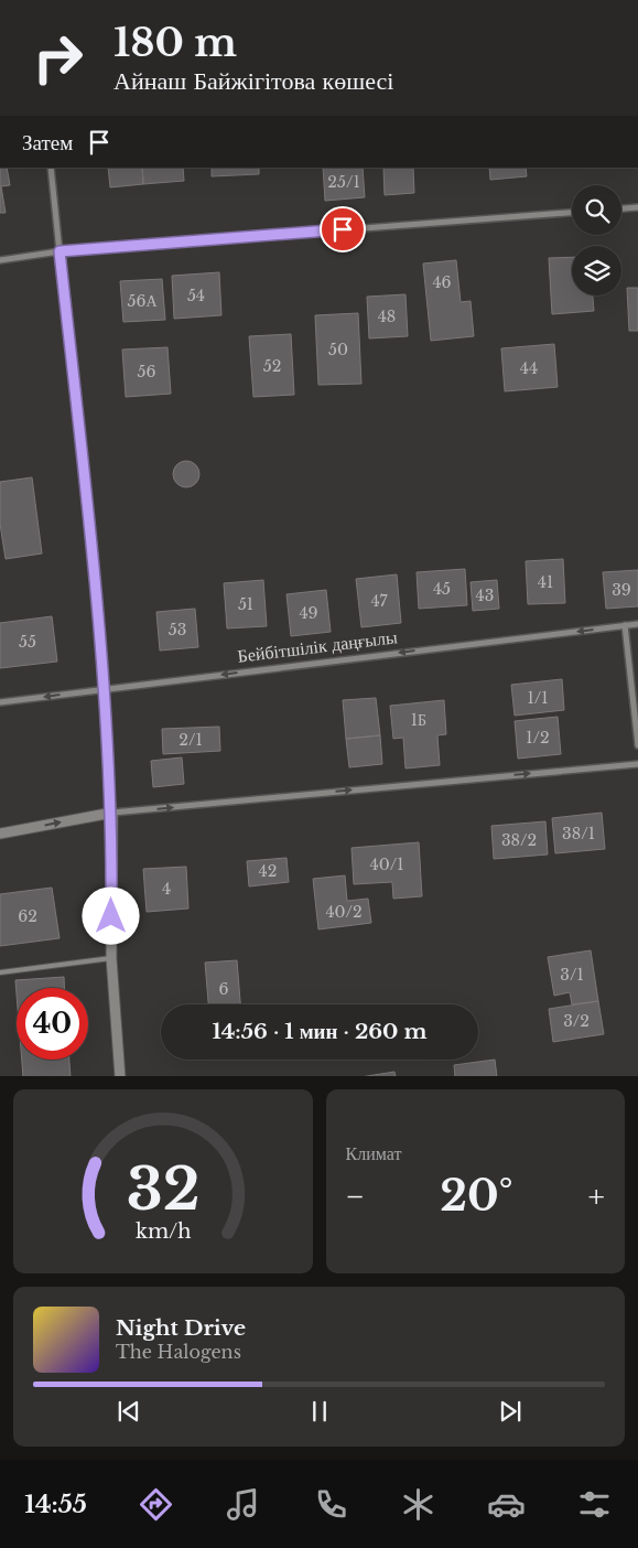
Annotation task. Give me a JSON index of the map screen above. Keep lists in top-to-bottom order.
{
  "streets": {
    "street": ["Бейбітшілік даңғылы"]
  },
  "one_way": ["Бейбітшілік даңғылы"],
  "house_numbers": [
    "25/1",
    "46",
    "54",
    "56А",
    "48",
    "50",
    "52",
    "44",
    "56",
    "41",
    "45",
    "39",
    "43",
    "47",
    "51",
    "49",
    "53",
    "55",
    "1/1",
    "1Б",
    "1/2",
    "2/1",
    "38/1",
    "38/2",
    "40/1",
    "42",
    "4",
    "40/2",
    "62",
    "3/1",
    "6",
    "3/2"
  ],
  "page": {
    "turn": ["180 m", "Айнаш Байжігітова көшесі"],
    "then": "Затем",
    "limit": "40",
    "trip": "14:56 · 1 мин · 260 m",
    "tile": "Климат",
    "heat": ["−", "20°", "+"],
    "song": ["Night Drive", "The Halogens"],
    "tabs": "14:55",
    "gauge": ["32", "km/h"]
  }
}
